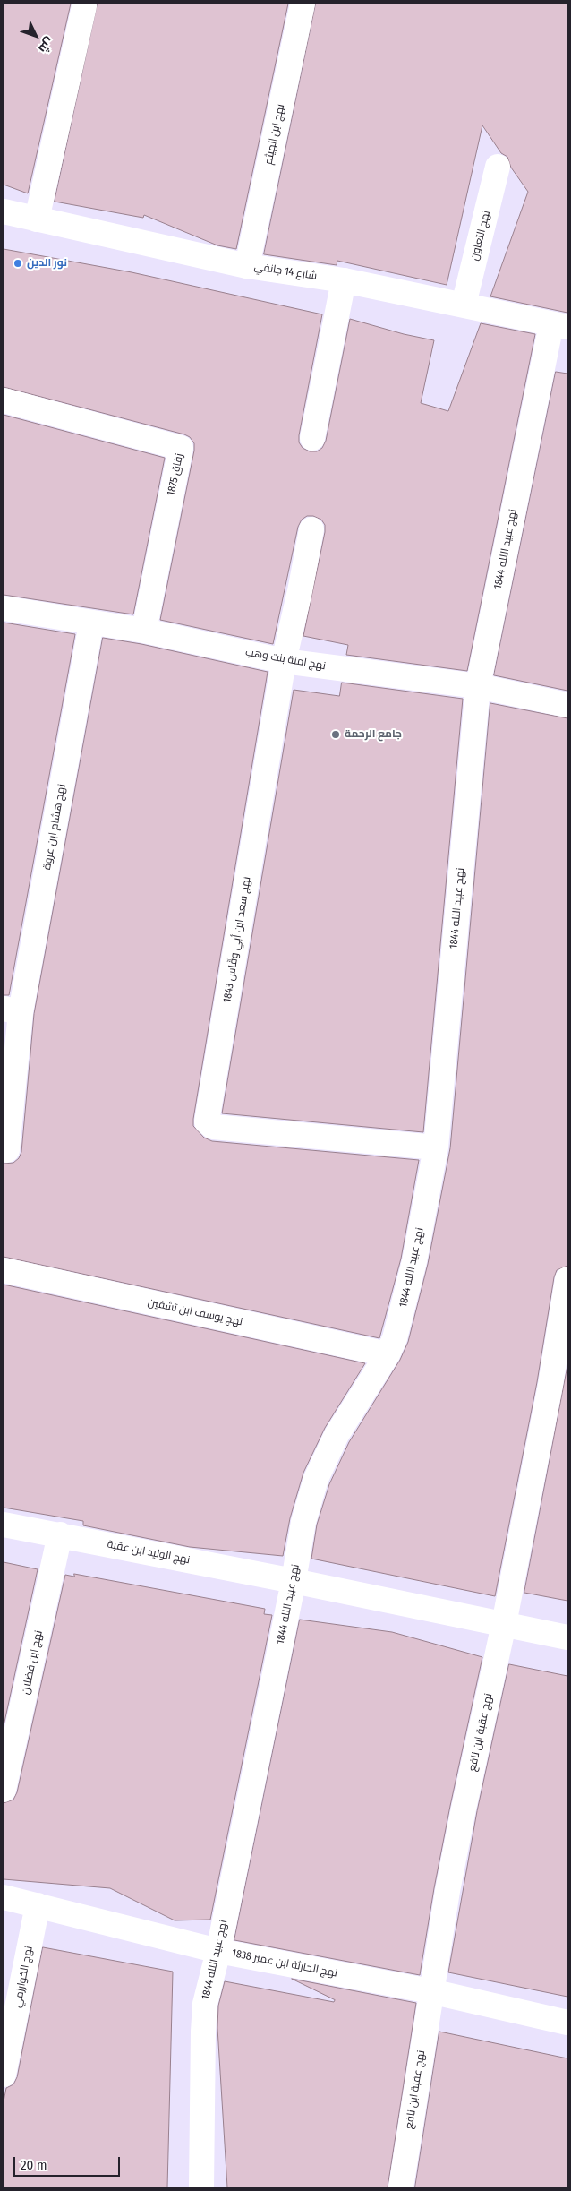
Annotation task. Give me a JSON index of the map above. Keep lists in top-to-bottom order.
{
  "streets": {
    "street": [
      "نهج ابن الهيثم",
      "نهج التعاون",
      "شارع 14 جانفي",
      "زقاق 1875",
      "نهج عبيد اللله 1844",
      "نهج آمنة بنت وهب",
      "نهج هشام ابن عروة",
      "نهج سعد ابن أبي وقّاس 1843",
      "نهج يوسف ابن تشفين",
      "نهج الوليد ابن عقبة",
      "نهج ابن فضلان",
      "نهج عقبة ابن نافع",
      "نهج الحارثة ابن عمير 1838",
      "نهج الخوارزمي"
    ]
  },
  "crossings": [
    ["نهج ابن الهيثم", "شارع 14 جانفي"],
    ["نهج التعاون", "شارع 14 جانفي"],
    ["شارع 14 جانفي", "نهج عبيد اللله 1844"],
    ["زقاق 1875", "نهج آمنة بنت وهب"],
    ["نهج عبيد اللله 1844", "نهج آمنة بنت وهب"],
    ["نهج عبيد اللله 1844", "نهج سعد ابن أبي وقّاس 1843"],
    ["نهج عبيد اللله 1844", "نهج يوسف ابن تشفين"],
    ["نهج عبيد اللله 1844", "نهج الوليد ابن عقبة"],
    ["نهج عبيد اللله 1844", "نهج الحارثة ابن عمير 1838"],
    ["نهج آمنة بنت وهب", "نهج هشام ابن عروة"],
    ["نهج آمنة بنت وهب", "نهج سعد ابن أبي وقّاس 1843"],
    ["نهج الوليد ابن عقبة", "نهج ابن فضلان"],
    ["نهج الوليد ابن عقبة", "نهج عقبة ابن نافع"],
    ["نهج عقبة ابن نافع", "نهج الحارثة ابن عمير 1838"],
    ["نهج الحارثة ابن عمير 1838", "نهج الخوارزمي"]
  ],
  "places": ["نور الدين", "جامع الرحمة"],
  "scale_bar": "20 m",
  "north": "bottom right"
}
